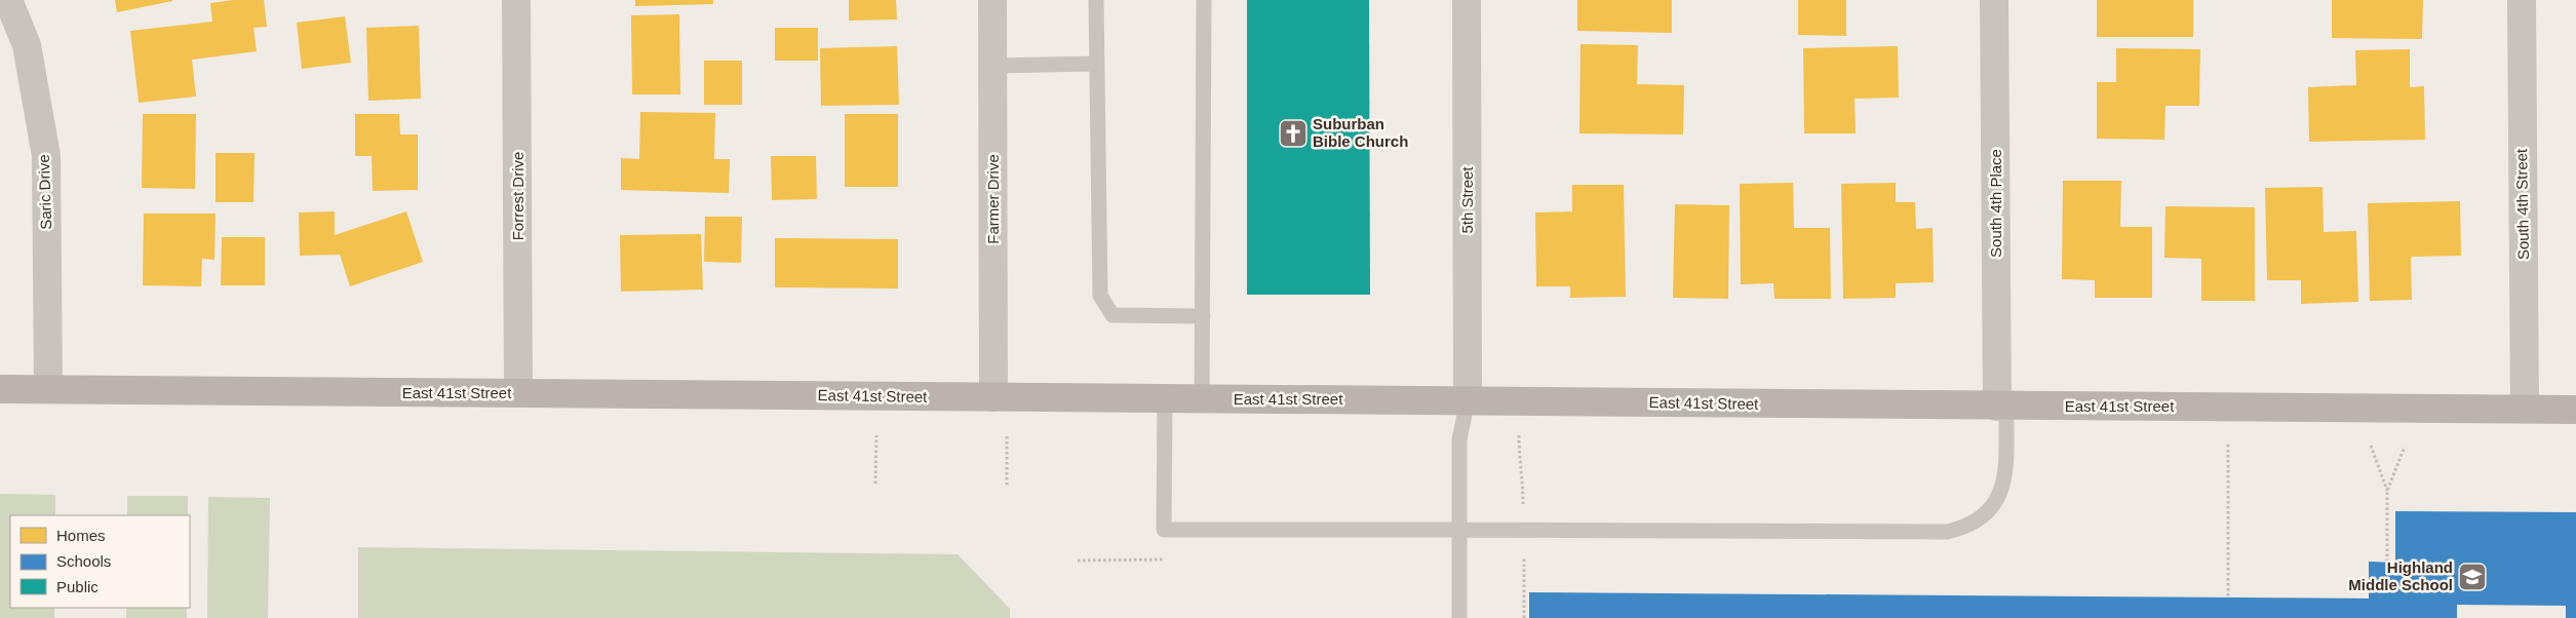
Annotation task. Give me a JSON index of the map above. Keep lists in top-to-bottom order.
{
  "streets": {
    "street": [
      "Saric Drive",
      "Forrest Drive",
      "Farmer Drive",
      "5th Street",
      "South 4th Place",
      "South 4th Street",
      "East 41st Street"
    ]
  },
  "crossings": [
    ["Saric Drive", "East 41st Street"],
    ["Forrest Drive", "East 41st Street"],
    ["Farmer Drive", "East 41st Street"],
    ["5th Street", "East 41st Street"],
    ["South 4th Place", "East 41st Street"],
    ["South 4th Street", "East 41st Street"]
  ],
  "places": {
    "church": ["Suburban Bible Church"],
    "school or university": ["Highland Middle School"]
  },
  "legend": ["Homes", "Schools", "Public"]
}
